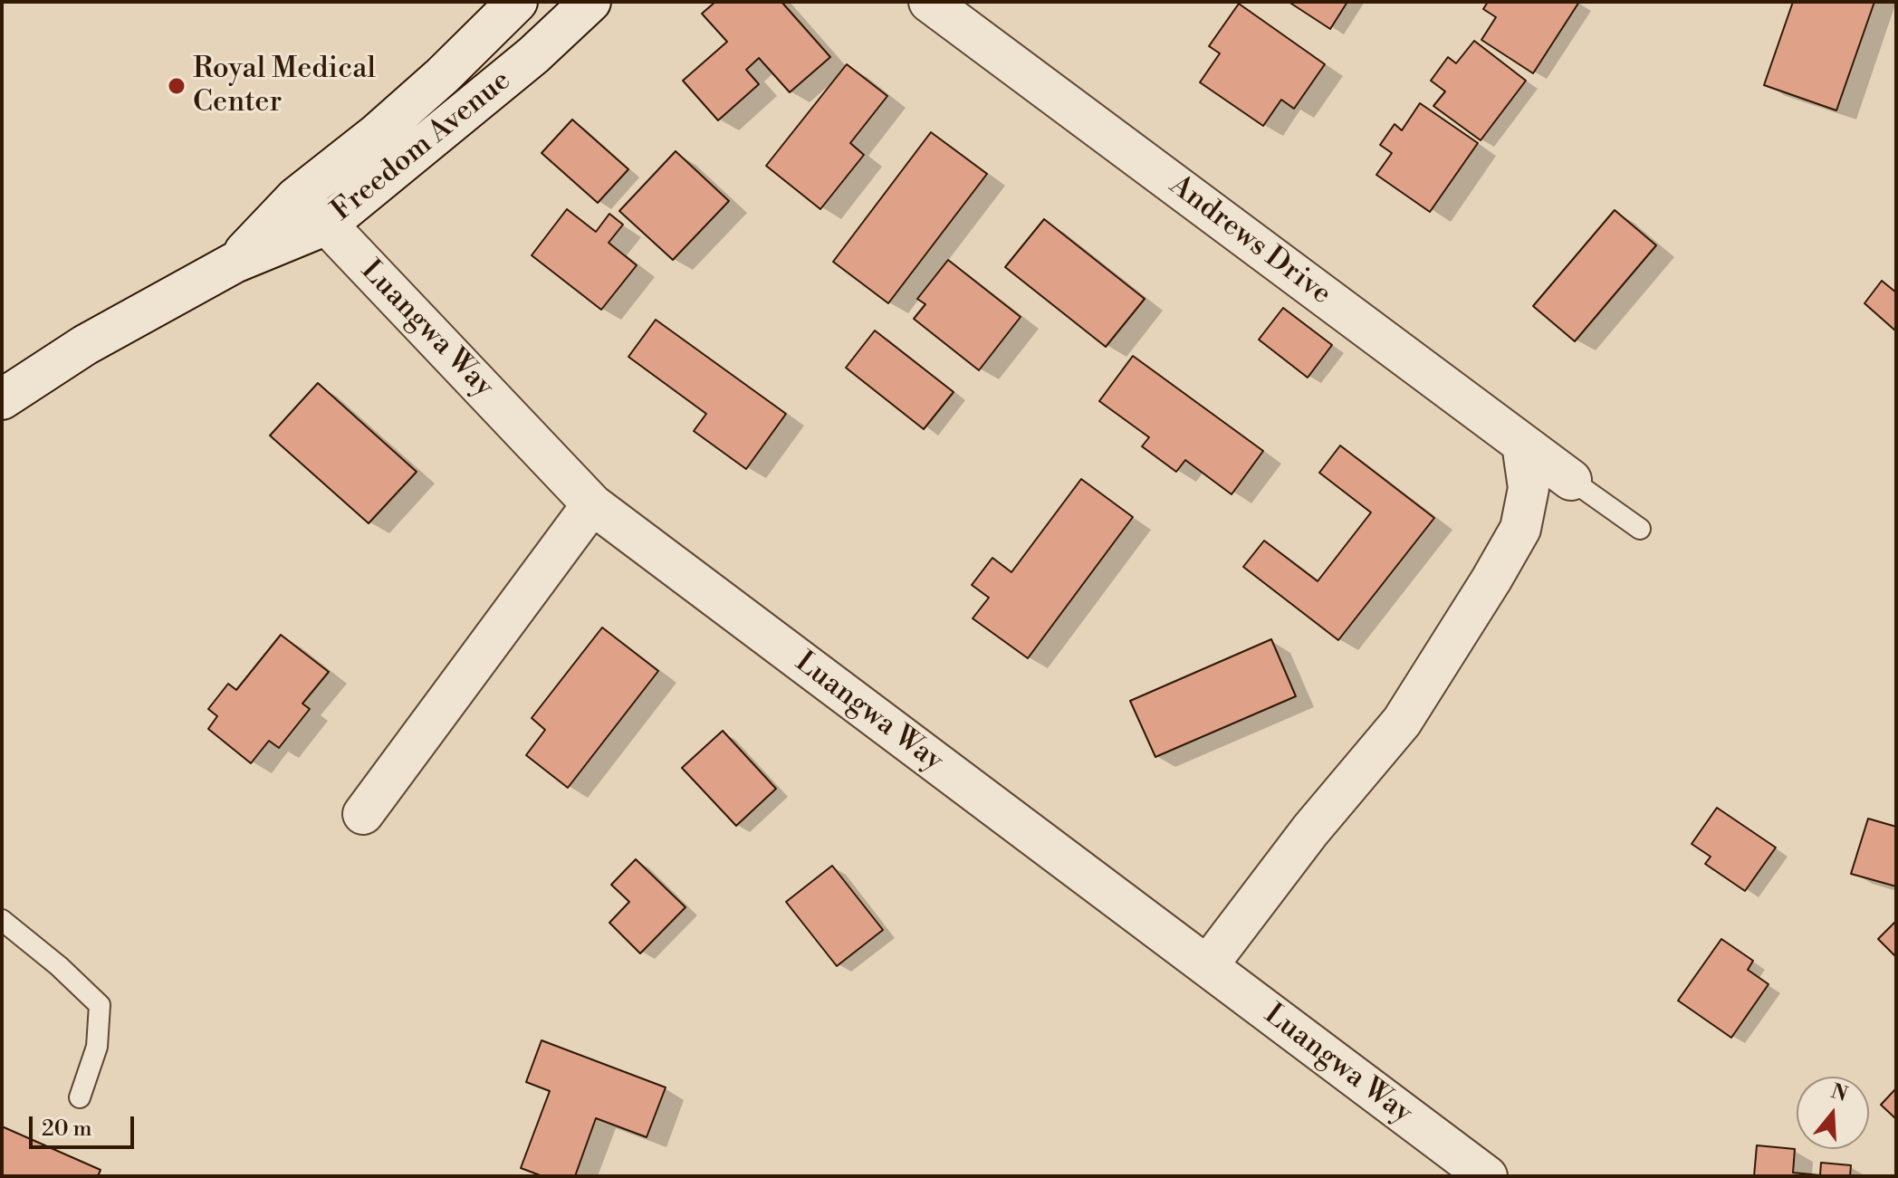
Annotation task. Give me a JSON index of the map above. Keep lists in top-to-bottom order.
{
  "streets": {
    "street": ["Freedom Avenue", "Andrews Drive", "Luangwa Way"]
  },
  "crossings": [
    ["Freedom Avenue", "Luangwa Way"]
  ],
  "places": ["Royal Medical Center"],
  "scale_bar": "20 m",
  "north": "top"
}
